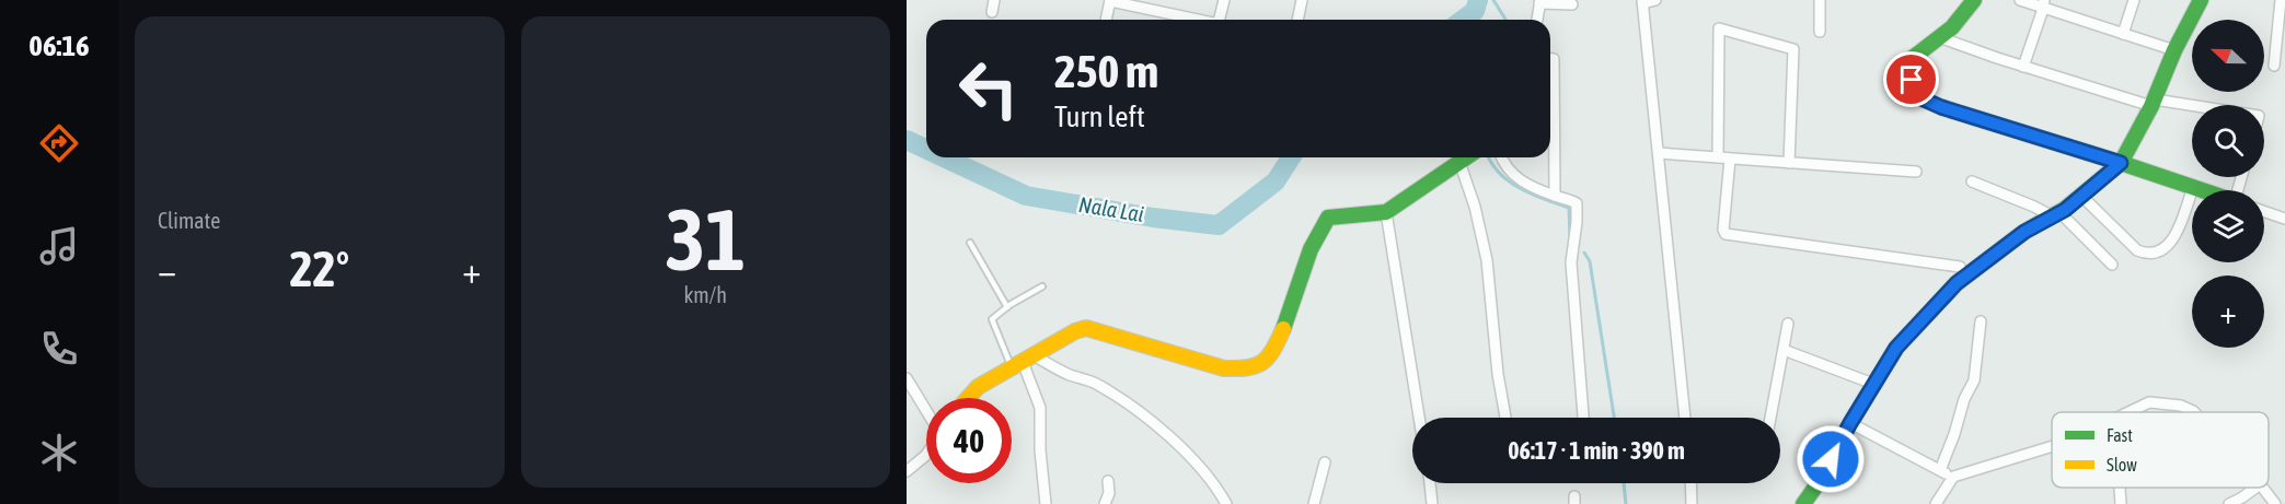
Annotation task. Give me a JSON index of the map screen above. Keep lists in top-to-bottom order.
{
  "water": ["Nala Lai"],
  "legend": ["Fast", "Slow"],
  "north": "left",
  "page": {
    "tabs": "06:16",
    "tile": [
      "Climate",
      ["31", "km/h"]
    ],
    "map_buttons": "+",
    "turn": ["250 m", "Turn left"],
    "heat": ["−", "22°", "+"],
    "limit": "40",
    "trip": "06:17 · 1 min · 390 m"
  }
}
